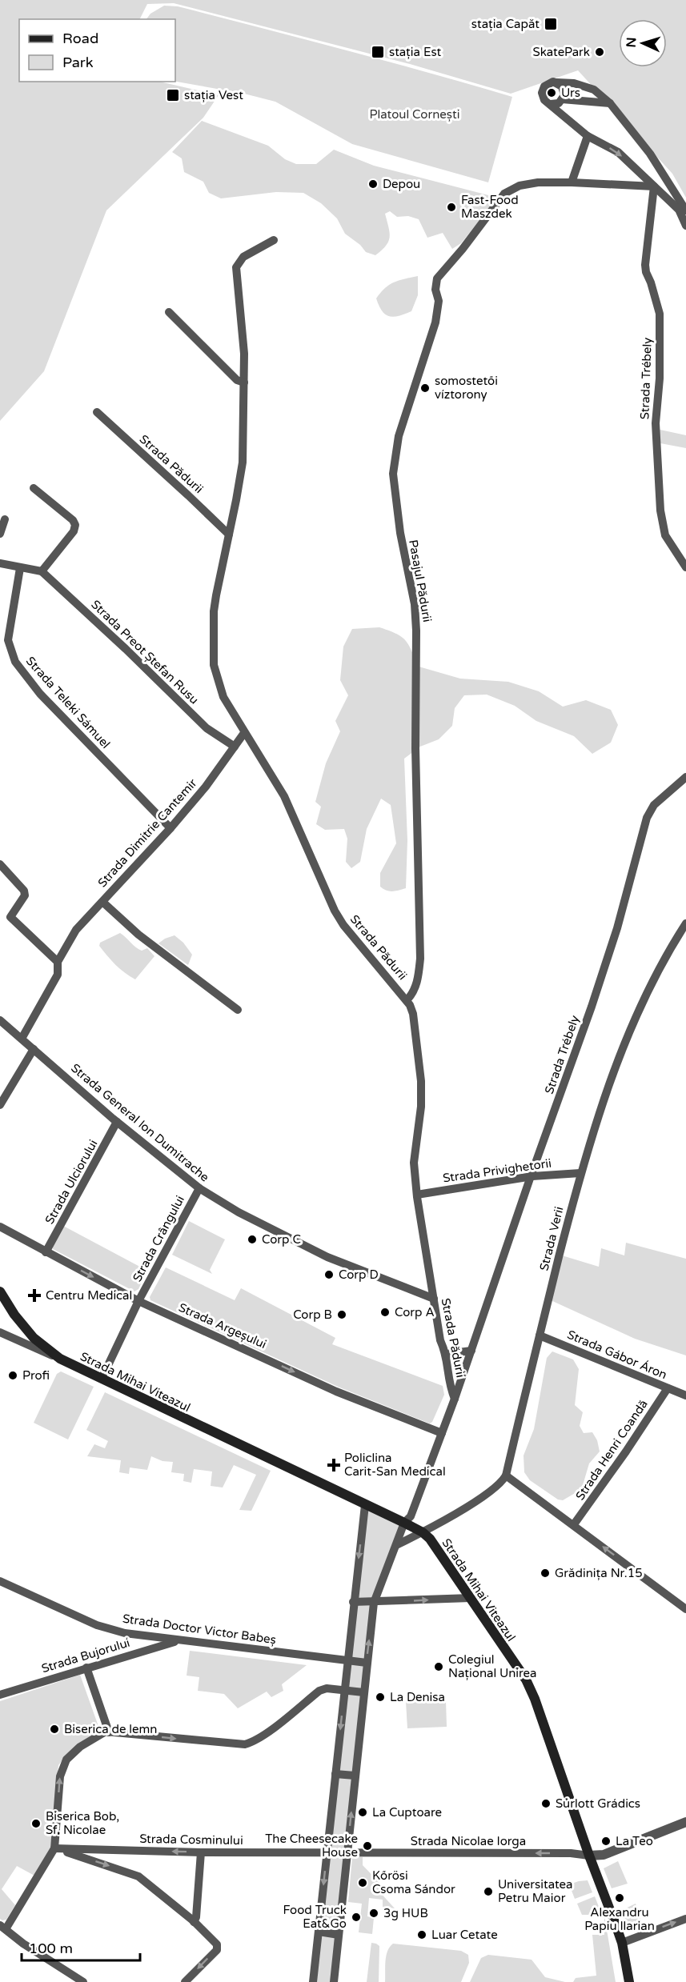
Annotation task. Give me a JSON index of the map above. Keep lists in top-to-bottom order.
{
  "streets": {
    "main road": ["Strada Mihai Viteazul"],
    "street": [
      "Strada Trébely",
      "Strada Pădurii",
      "Pasajul Pădurii",
      "Strada Preot Ștefan Rusu",
      "Strada Teleki Sámuel",
      "Strada Dimitrie Cantemir",
      "Strada General Ion Dumitrache",
      "Strada Privighetorii",
      "Strada Ulciorului",
      "Strada Crângului",
      "Strada Verii",
      "Strada Argeșului",
      "Strada Gábor Áron",
      "Strada Henri Coandă",
      "Strada Doctor Victor Babeș",
      "Strada Bujorului",
      "Strada Cosminului",
      "Strada Nicolae Iorga"
    ]
  },
  "crossings": [
    ["Strada Trébely", "Strada Pădurii"],
    ["Strada Trébely", "Strada Privighetorii"],
    ["Strada Trébely", "Strada Argeșului"],
    ["Strada Trébely", "Strada Mihai Viteazul"],
    ["Strada Trébely", "Strada Doctor Victor Babeș"],
    ["Strada Trébely", "Strada Cosminului"],
    ["Strada Trébely", "Strada Nicolae Iorga"],
    ["Strada Pădurii", "Pasajul Pădurii"],
    ["Strada Pădurii", "Strada Dimitrie Cantemir"],
    ["Strada Pădurii", "Strada General Ion Dumitrache"],
    ["Strada Pădurii", "Strada Privighetorii"],
    ["Strada Preot Ștefan Rusu", "Strada Dimitrie Cantemir"],
    ["Strada Teleki Sámuel", "Strada Dimitrie Cantemir"],
    ["Strada Dimitrie Cantemir", "Strada General Ion Dumitrache"],
    ["Strada General Ion Dumitrache", "Strada Ulciorului"],
    ["Strada General Ion Dumitrache", "Strada Crângului"],
    ["Strada Privighetorii", "Strada Verii"],
    ["Strada Ulciorului", "Strada Argeșului"],
    ["Strada Crângului", "Strada Argeșului"],
    ["Strada Crângului", "Strada Mihai Viteazul"],
    ["Strada Verii", "Strada Gábor Áron"],
    ["Strada Gábor Áron", "Strada Henri Coandă"],
    ["Strada Mihai Viteazul", "Strada Nicolae Iorga"],
    ["Strada Doctor Victor Babeș", "Strada Bujorului"],
    ["Strada Cosminului", "Strada Nicolae Iorga"]
  ],
  "one_way": ["Strada Argeșului", "Strada Cosminului", "Strada Nicolae Iorga"],
  "parks": ["Platoul Cornești"],
  "places": {
    "transit": ["stația Capăt", "stația Est", "stația Vest"],
    "other": [
      "SkatePark",
      "Urs",
      "Depou",
      "Fast-Food Maszdek",
      "somostetői víztorony",
      "Corp C",
      "Corp D",
      "Corp A",
      "Corp B",
      "Profi",
      "Grădinița Nr.15",
      "Colegiul Național Unirea",
      "La Denisa",
      "Biserica de lemn",
      "Súrlott Grádics",
      "La Cuptoare",
      "Biserica Bob, Sf. Nicolae",
      "La Teo",
      "The Cheesecake House",
      "Kőrösi Csoma Sándor",
      "Universitatea Petru Maior",
      "Alexandru Papiu Ilarian",
      "3g HUB",
      "Food Truck Eat&Go",
      "Luar Cetate"
    ],
    "health": ["Centru Medical", "Policlina Carit-San Medical"]
  },
  "legend": ["Road", "Park"],
  "scale_bar": "100 m",
  "north": "left"
}
